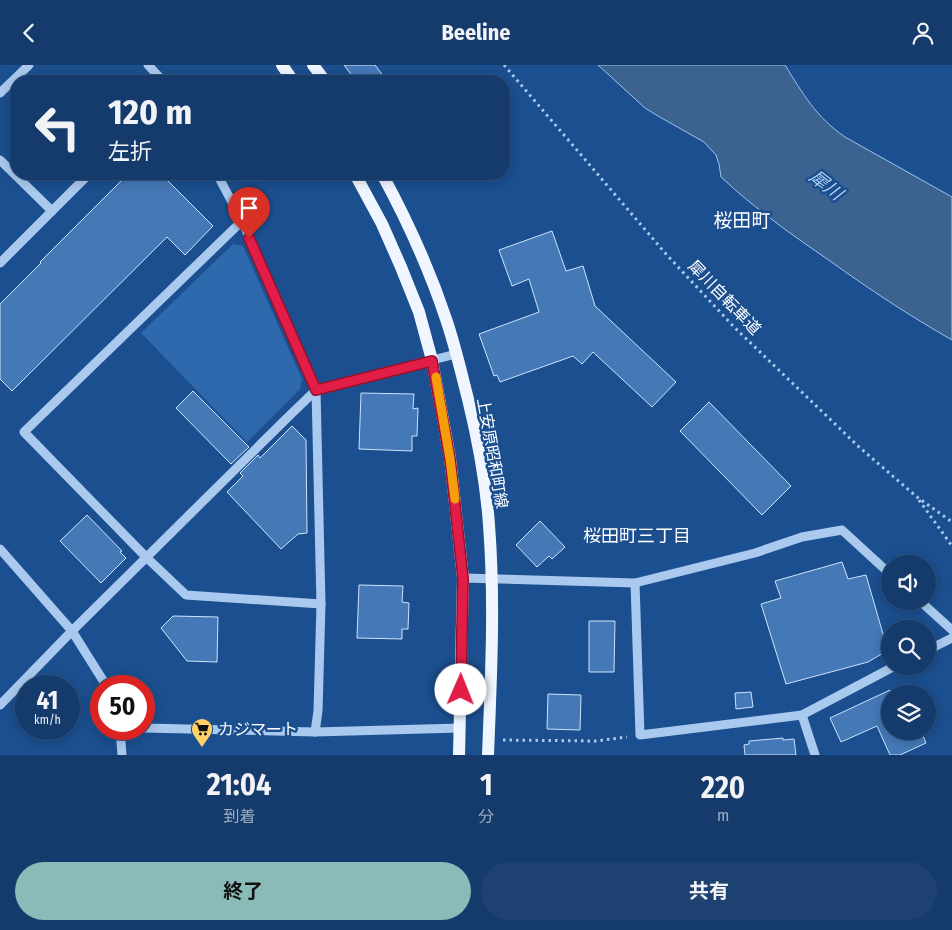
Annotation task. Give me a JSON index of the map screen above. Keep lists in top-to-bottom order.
{
  "streets": {
    "main road": ["上安原昭和町線"],
    "path": ["犀川自転車道"]
  },
  "districts": ["桜田町", "桜田町三丁目"],
  "water": ["犀川"],
  "places": {
    "supermarket": ["カジマート"]
  },
  "page": {
    "header": "Beeline",
    "turn": ["120 m", "左折"],
    "speed": "41 km/h",
    "limit": "50",
    "eta": [
      "21:04",
      "到着",
      "1",
      "分",
      "220",
      "m"
    ],
    "buttons": ["終了", "共有"]
  }
}
